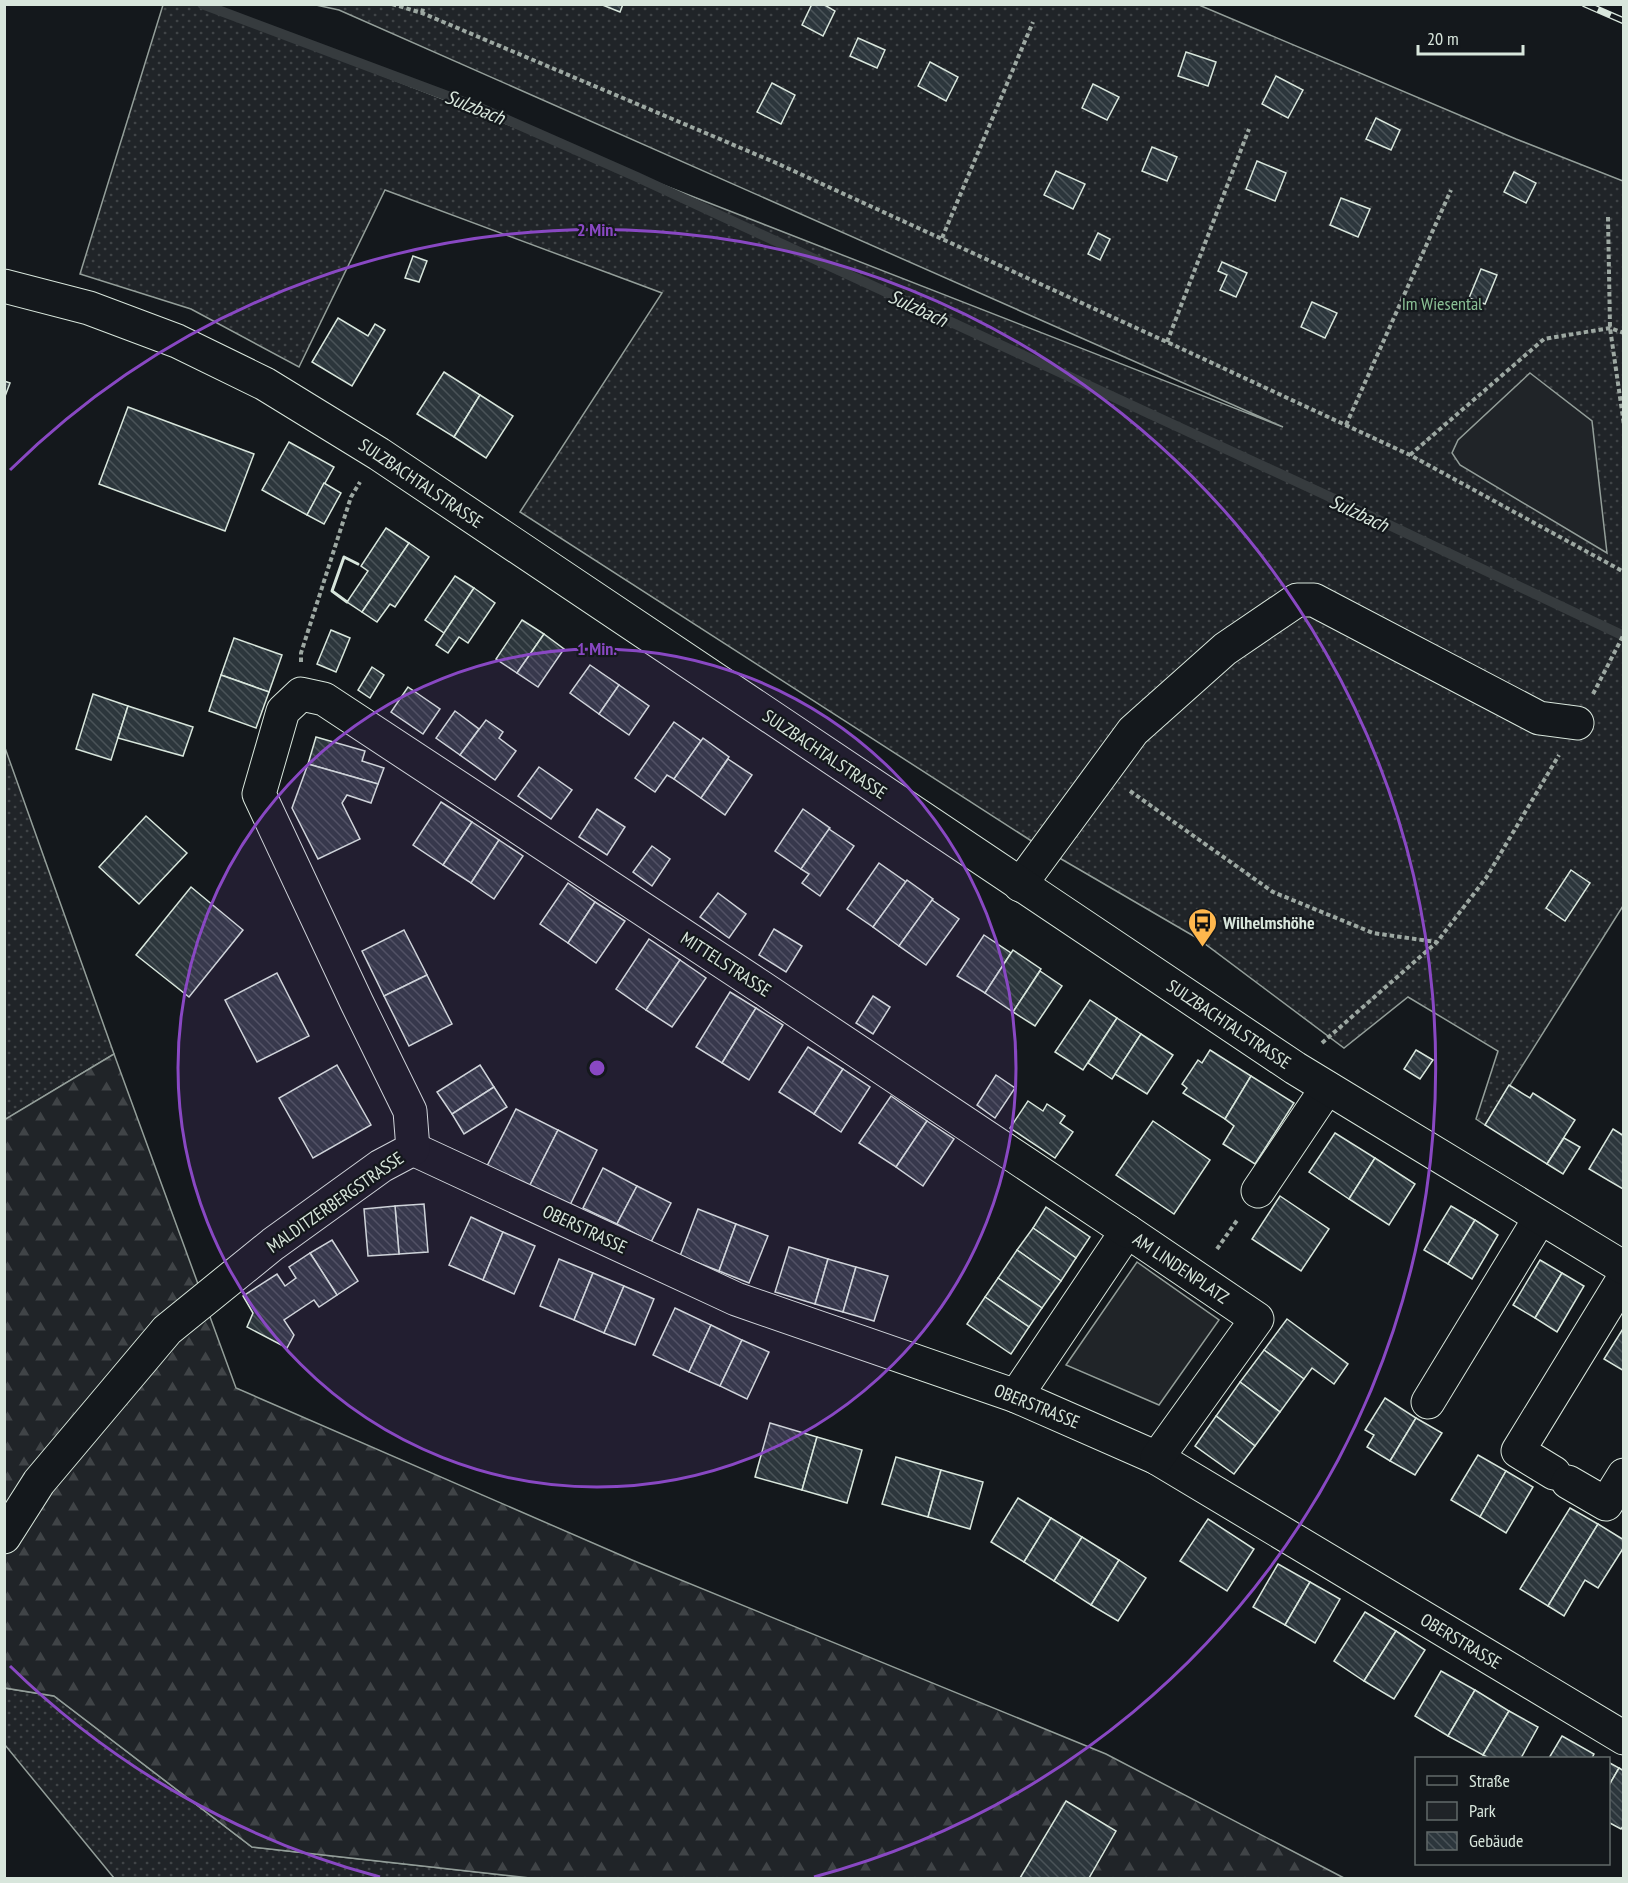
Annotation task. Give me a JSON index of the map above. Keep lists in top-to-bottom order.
{
  "streets": {
    "street": [
      "SULZBACHTALSTRASSE",
      "MITTELSTRASSE",
      "MALDITZERBERGSTRASSE",
      "OBERSTRASSE",
      "AM LINDENPLATZ"
    ]
  },
  "crossings": [
    ["MITTELSTRASSE", "MALDITZERBERGSTRASSE"],
    ["MITTELSTRASSE", "AM LINDENPLATZ"],
    ["MALDITZERBERGSTRASSE", "OBERSTRASSE"],
    ["OBERSTRASSE", "AM LINDENPLATZ"]
  ],
  "water": ["Sulzbach"],
  "parks": ["Im Wiesental"],
  "places": {
    "bus stop": ["Wilhelmshöhe"]
  },
  "legend": ["Straße", "Park", "Gebäude"],
  "scale_bar": "20 m",
  "rings": ["2 Min.", "1 Min."]
}
